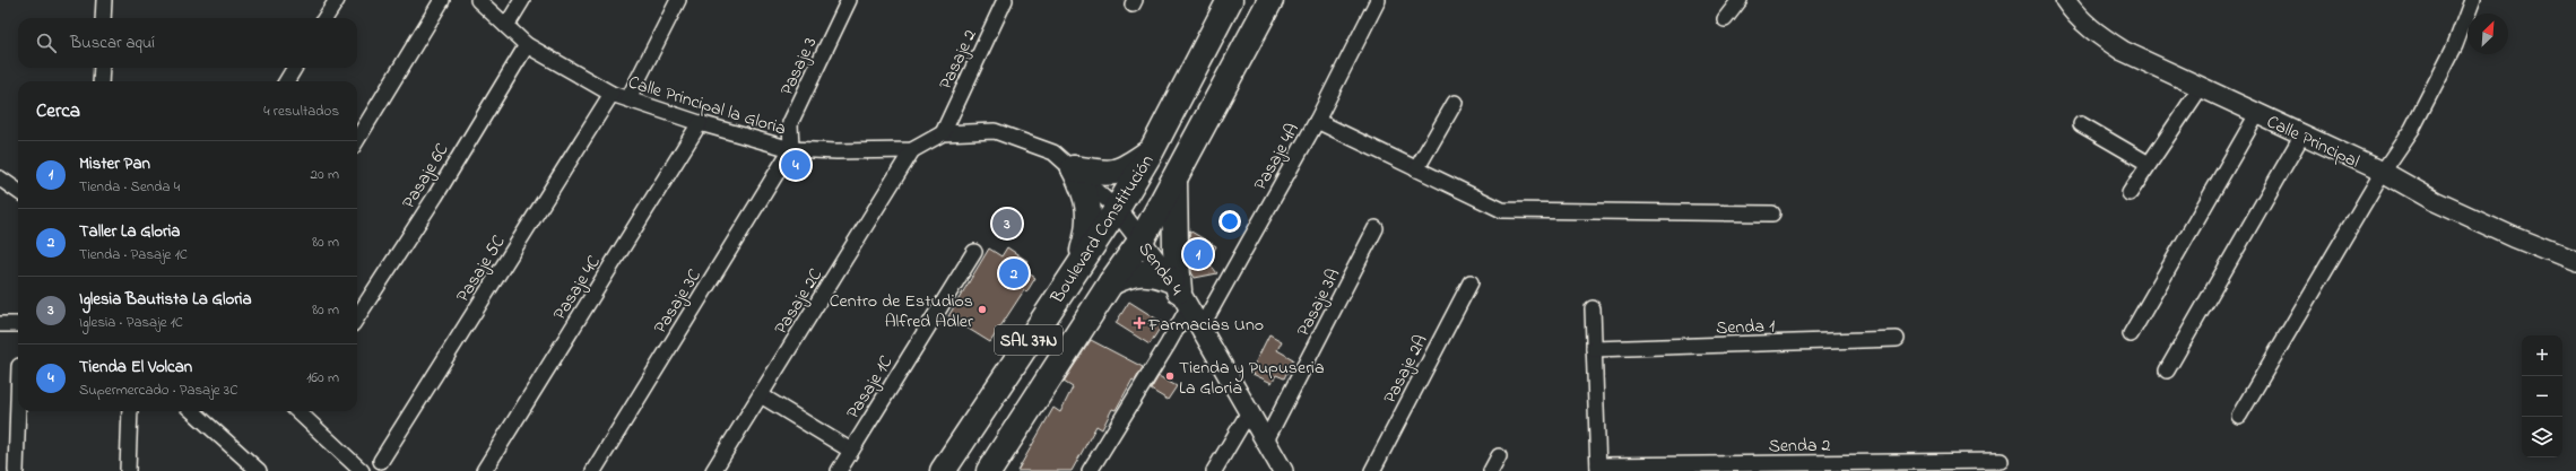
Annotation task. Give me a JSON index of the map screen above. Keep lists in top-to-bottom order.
{
  "streets": {
    "highway": ["Boulevard Constitución", "SAL 37N"],
    "street": [
      "Pasaje 2",
      "Pasaje 3",
      "Calle Principal la Gloria",
      "Calle Principal",
      "Pasaje 4A",
      "Pasaje 6C",
      "Pasaje 5C",
      "Senda 4",
      "Pasaje 4C",
      "Pasaje 3C",
      "Pasaje 2C",
      "Pasaje 3A",
      "Senda 1",
      "Pasaje 2A",
      "Pasaje 1C",
      "Senda 2"
    ]
  },
  "crossings": [
    ["Pasaje 2", "Calle Principal la Gloria"],
    ["Pasaje 3", "Calle Principal la Gloria"],
    ["Pasaje 3", "Pasaje 3C"],
    ["Calle Principal la Gloria", "Pasaje 6C"],
    ["Calle Principal la Gloria", "Boulevard Constitución"],
    ["Calle Principal la Gloria", "Pasaje 5C"],
    ["Calle Principal la Gloria", "Senda 4"],
    ["Calle Principal la Gloria", "Pasaje 4C"],
    ["Calle Principal la Gloria", "Pasaje 3C"],
    ["Calle Principal la Gloria", "Pasaje 2C"],
    ["Pasaje 4A", "Senda 4"],
    ["Boulevard Constitución", "Senda 4"],
    ["Senda 4", "Pasaje 3A"]
  ],
  "places": {
    "other": ["Centro de Estudios Alfred Adler", "Tienda y Pupuseria La Gloria"],
    "health": ["Farmacias Uno"]
  },
  "north": "top right",
  "page": {
    "search": "Buscar aquí",
    "heading": ["Cerca", "4 resultados"],
    "list": [
      {
        "mark": "1",
        "name": "Mister Pan",
        "note": "Tienda · Senda 4",
        "value": "20 m"
      },
      {
        "mark": "2",
        "name": "Taller La Gloria",
        "note": "Tienda · Pasaje 1C",
        "value": "80 m"
      },
      {
        "mark": "3",
        "name": "Iglesia Bautista La Gloria",
        "note": "Iglesia · Pasaje 1C",
        "value": "80 m"
      },
      {
        "mark": "4",
        "name": "Tienda El Volcan",
        "note": "Supermercado · Pasaje 3C",
        "value": "160 m"
      }
    ],
    "pins": [
      "4",
      "3",
      "1",
      "2"
    ],
    "map_buttons": ["+", "−"]
  }
}
